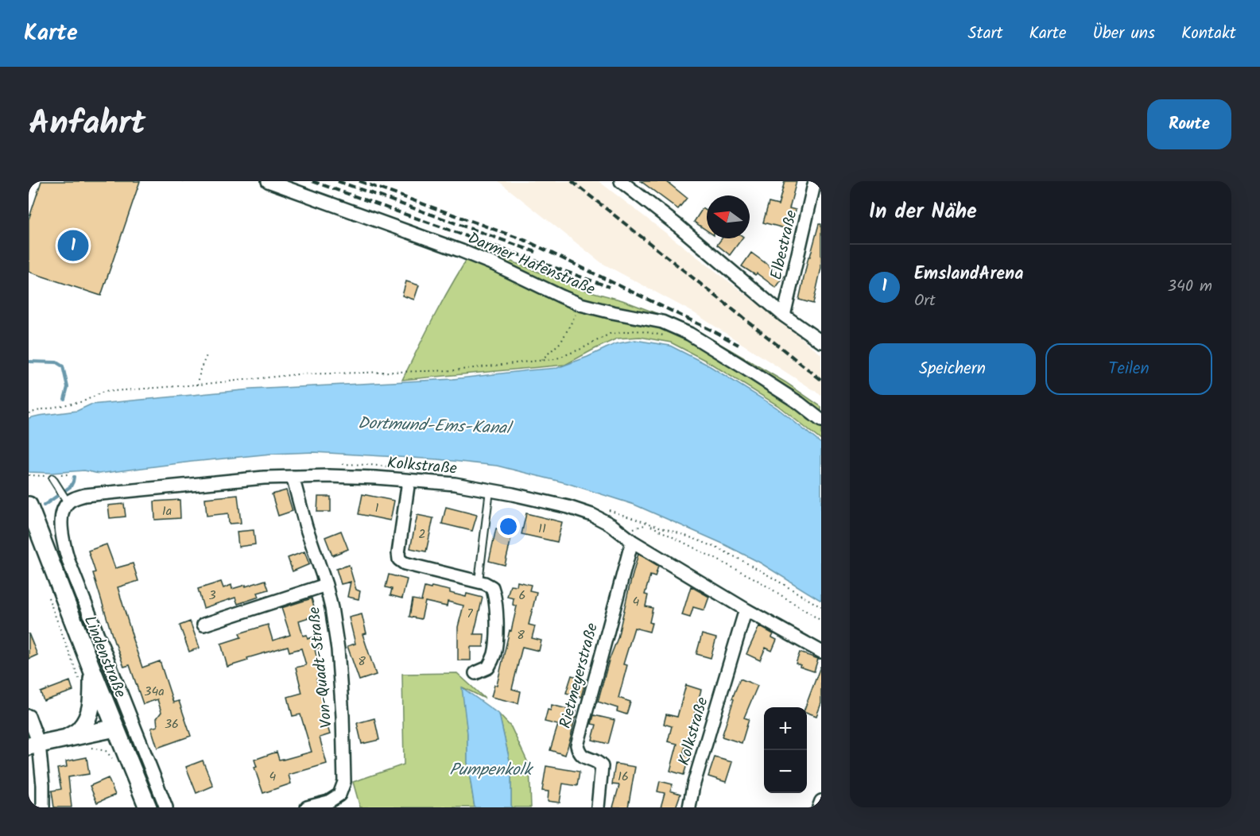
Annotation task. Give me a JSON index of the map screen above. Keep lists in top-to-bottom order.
{
  "streets": {
    "main road": ["Lindenstraße"],
    "street": [
      "Elbestraße",
      "Darmer Hafenstraße",
      "Kolkstraße",
      "Von-Quadt-Straße",
      "Rietmeyerstraße"
    ]
  },
  "crossings": [
    ["Kolkstraße", "Lindenstraße"],
    ["Kolkstraße", "Von-Quadt-Straße"],
    ["Kolkstraße", "Rietmeyerstraße"]
  ],
  "water": ["Dortmund-Ems-Kanal", "Pumpenkolk"],
  "house_numbers": [
    "1",
    "1a",
    "11",
    "2",
    "3",
    "6",
    "4",
    "7",
    "8",
    "8",
    "34a",
    "36",
    "4",
    "16"
  ],
  "north": "left",
  "page": {
    "header": "Karte",
    "nav": [
      "Start",
      "Karte",
      "Über uns",
      "Kontakt"
    ],
    "title": "Anfahrt",
    "buttons": [
      "Route",
      ["Speichern", "Teilen"]
    ],
    "heading": "In der Nähe",
    "pins": "1",
    "list": [
      {
        "mark": "1",
        "name": "EmslandArena",
        "note": "Ort",
        "value": "340 m"
      }
    ],
    "map_buttons": ["+", "−"]
  }
}
